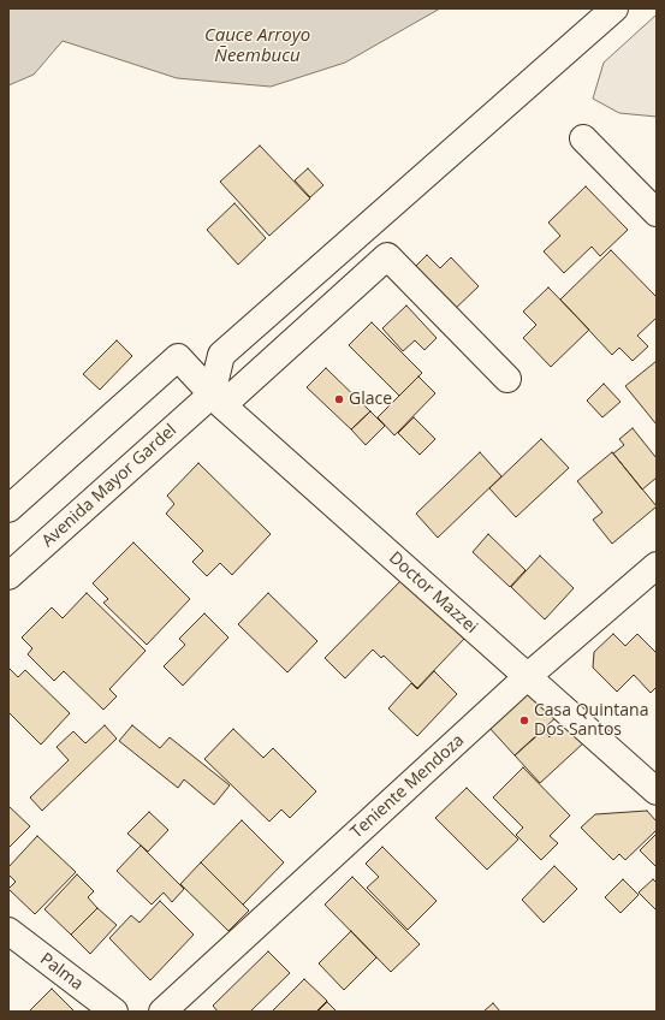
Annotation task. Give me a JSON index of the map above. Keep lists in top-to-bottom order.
{
  "streets": {
    "street": [
      "Avenida Mayor Gardel",
      "Doctor Mazzei",
      "Teniente Mendoza",
      "Palma"
    ]
  },
  "crossings": [
    ["Avenida Mayor Gardel", "Doctor Mazzei"],
    ["Doctor Mazzei", "Teniente Mendoza"]
  ],
  "water": ["Cauce Arroyo Ñeembucu"],
  "places": ["Glace", "Casa Quintana Dos Santos"]
}
